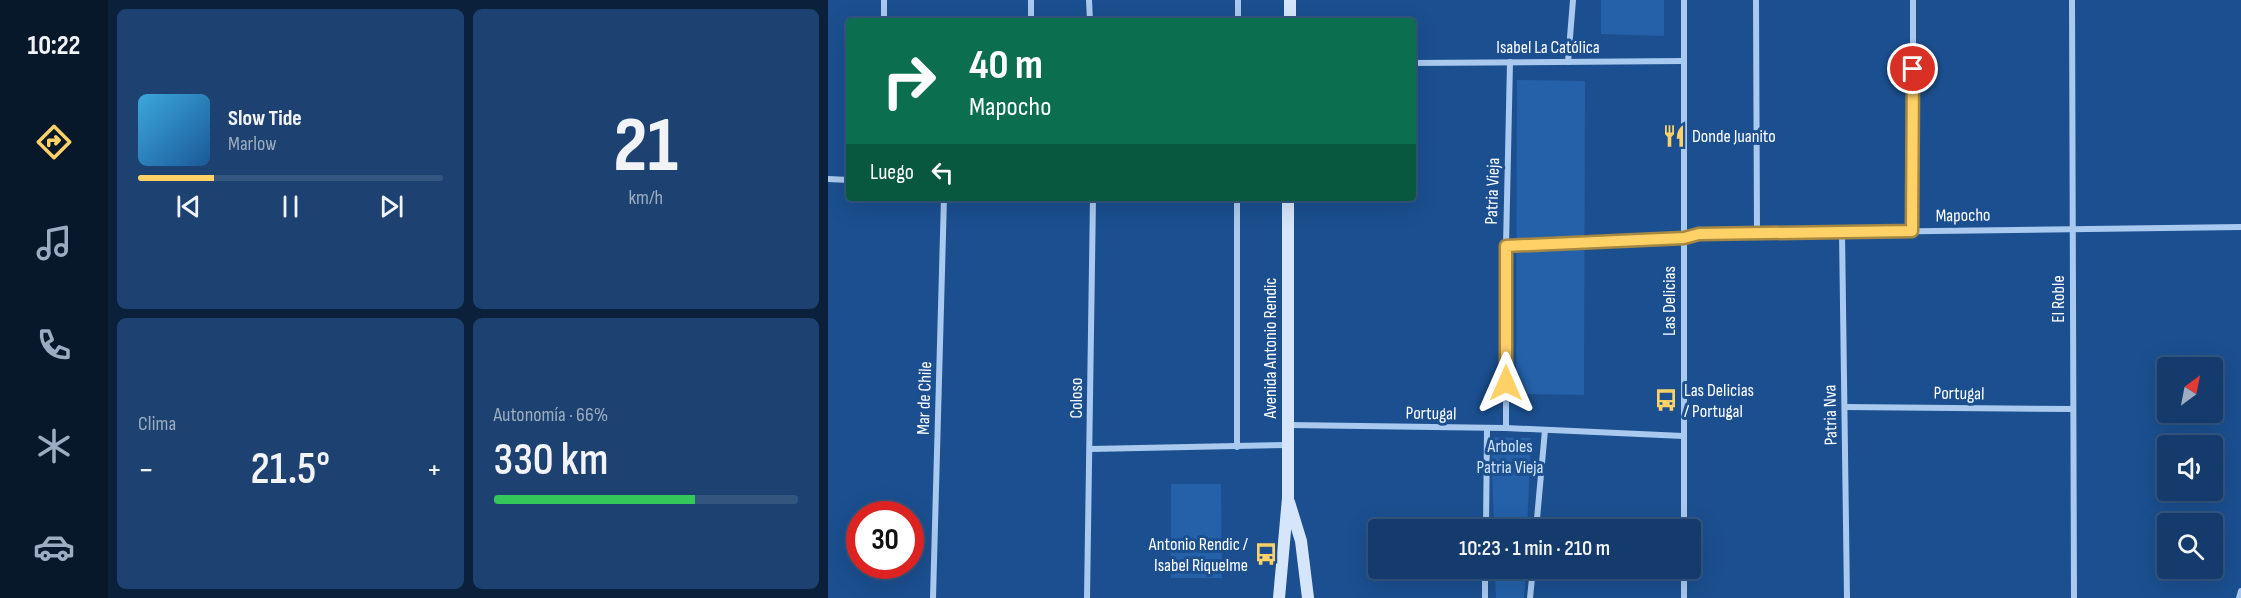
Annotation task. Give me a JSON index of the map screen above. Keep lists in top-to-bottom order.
{
  "streets": {
    "main road": ["Avenida Antonio Rendic"],
    "street": [
      "Isabel La Católica",
      "Patria Vieja",
      "Mapocho",
      "El Roble",
      "Las Delicias",
      "Portugal",
      "Mar de Chile",
      "Coloso",
      "Patria Nva"
    ]
  },
  "crossings": [
    ["Isabel La Católica", "Patria Vieja"],
    ["Isabel La Católica", "Las Delicias"],
    ["Patria Vieja", "Mapocho"],
    ["Patria Vieja", "Portugal"],
    ["Mapocho", "El Roble"],
    ["Mapocho", "Las Delicias"],
    ["Mapocho", "Patria Nva"],
    ["El Roble", "Portugal"],
    ["Las Delicias", "Portugal"],
    ["Avenida Antonio Rendic", "Portugal"],
    ["Portugal", "Patria Nva"]
  ],
  "parks": ["Arboles Patria Vieja"],
  "places": {
    "restaurant": ["Donde Juanito"],
    "bus stop": ["Las Delicias / Portugal", "Antonio Rendic / Isabel Riquelme"]
  },
  "north": "top right",
  "page": {
    "tabs": "10:22",
    "tile": [
      ["21", "km/h"],
      "Clima",
      ["Autonomía · 66%", "330 km"]
    ],
    "turn": ["40 m", "Mapocho"],
    "song": ["Slow Tide", "Marlow"],
    "then": "Luego",
    "heat": ["−", "21.5°", "+"],
    "limit": "30",
    "trip": "10:23 · 1 min · 210 m"
  }
}
